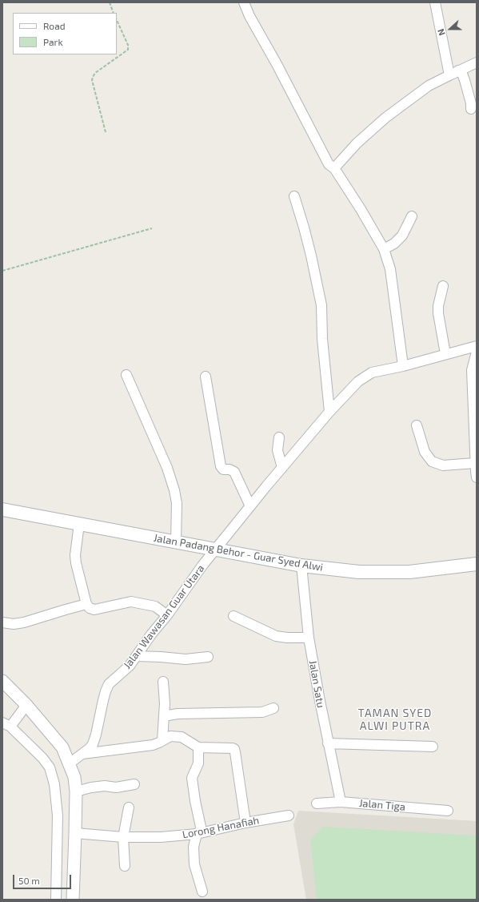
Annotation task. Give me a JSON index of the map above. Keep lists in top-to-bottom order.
{
  "streets": {
    "main road": ["Jalan Padang Behor - Guar Syed Alwi"],
    "street": [
      "Jalan Wawasan Guar Utara",
      "Jalan Satu",
      "Jalan Tiga",
      "Lorong Hanafiah"
    ]
  },
  "crossings": [
    ["Jalan Padang Behor - Guar Syed Alwi", "Jalan Wawasan Guar Utara"],
    ["Jalan Padang Behor - Guar Syed Alwi", "Jalan Satu"],
    ["Jalan Satu", "Jalan Tiga"]
  ],
  "districts": ["TAMAN SYED ALWI PUTRA"],
  "legend": ["Road", "Park"],
  "scale_bar": "50 m",
  "north": "left"
}
